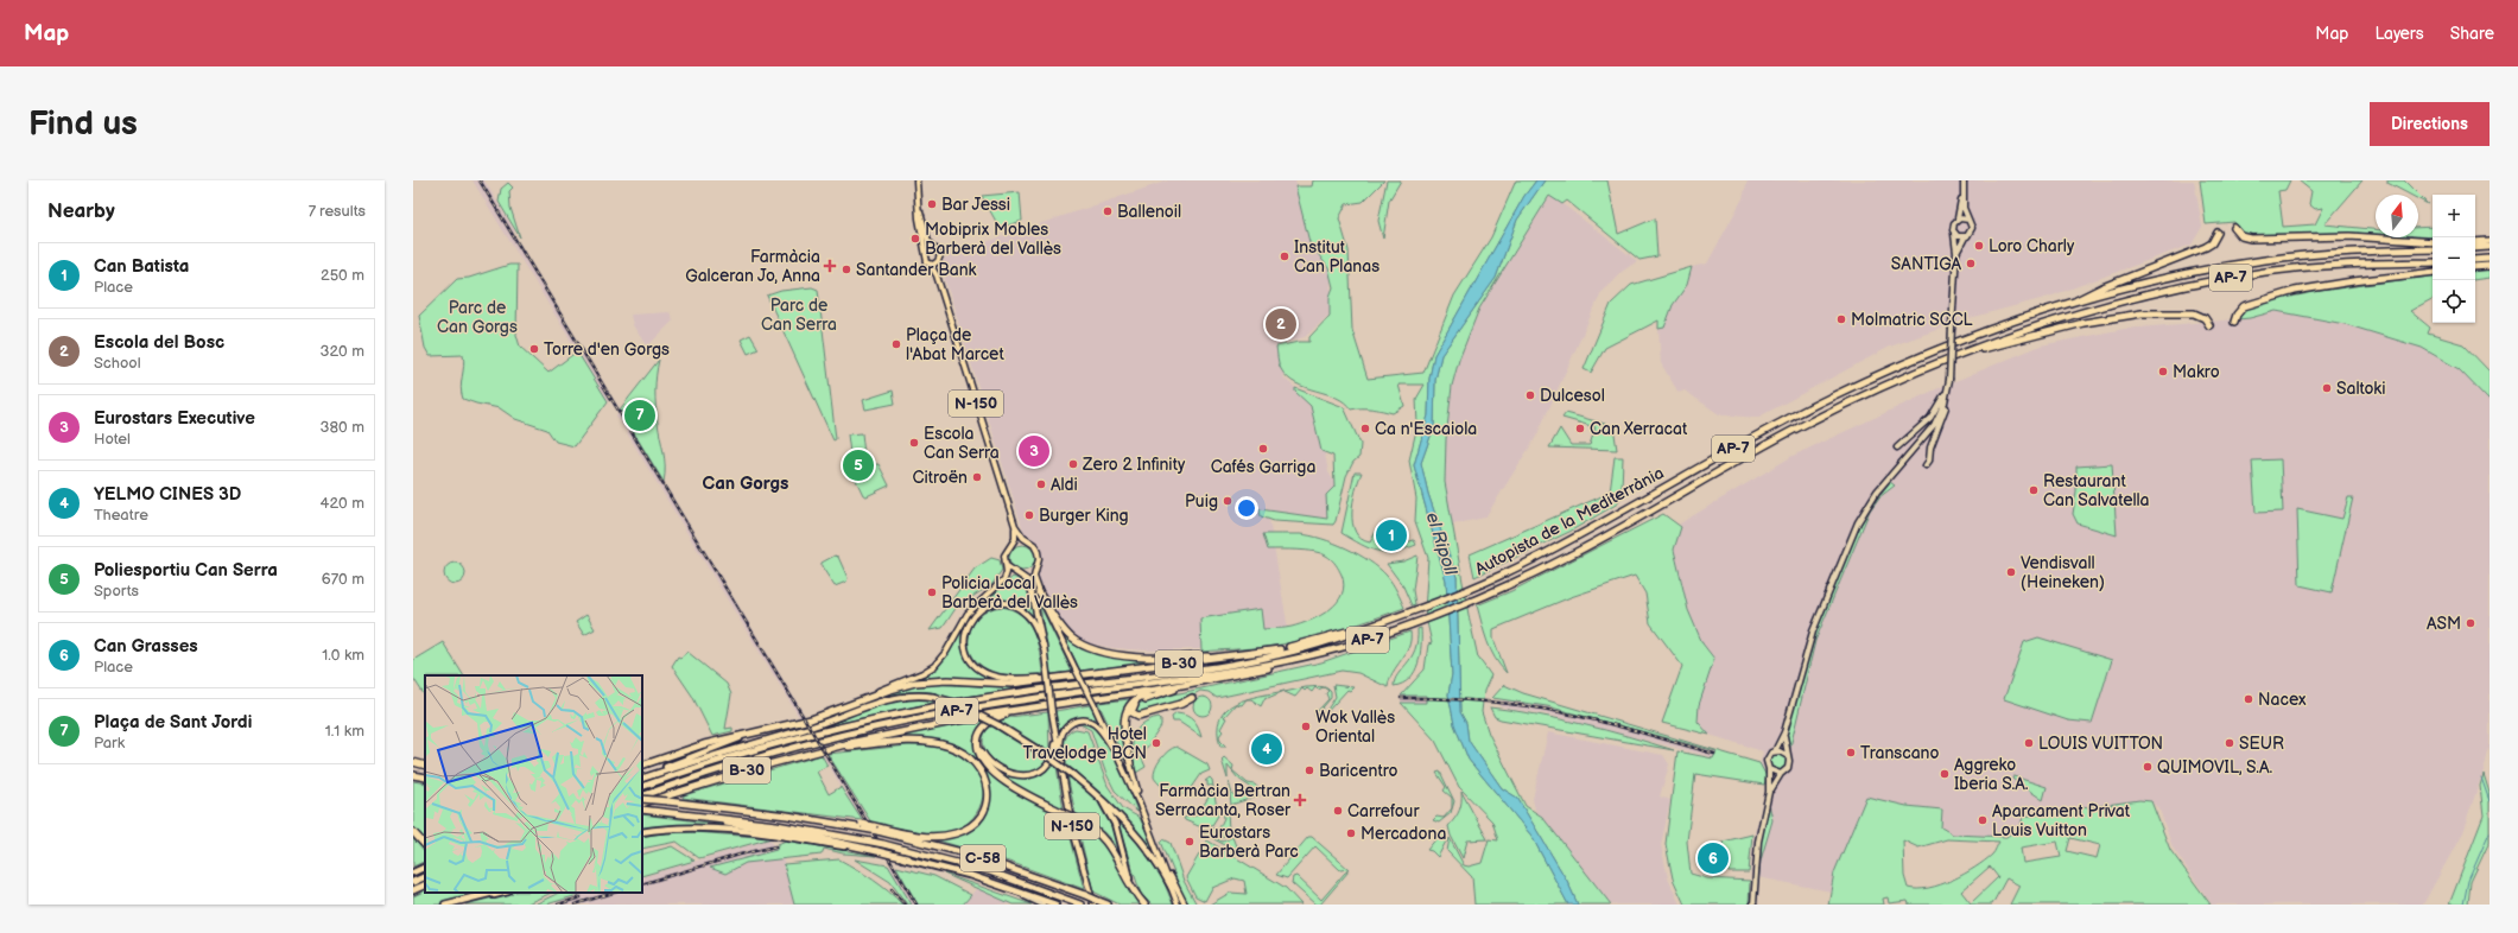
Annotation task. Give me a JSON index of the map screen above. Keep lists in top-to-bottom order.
{
  "streets": {
    "highway": [
      "AP-7",
      "Autopista de la Mediterrània",
      "B-30",
      "C-58"
    ],
    "main road": ["N-150"]
  },
  "crossings": [
    ["N-150", "C-58"],
    ["Autopista de la Mediterrània", "B-30"],
    ["B-30", "C-58"]
  ],
  "districts": ["Can Gorgs"],
  "water": ["el Ripoll"],
  "parks": ["Parc de Can Serra", "Parc de Can Gorgs"],
  "places": {
    "other": [
      "Bar Jessi",
      "Ballenoil",
      "Mobiprix Mobles Barberà del Vallès",
      "Loro Charly",
      "Institut Can Planas",
      "SANTIGA",
      "Santander Bank",
      "Molmatric SCCL",
      "Plaça de l'Abat Marcet",
      "Torre d'en Gorgs",
      "Makro",
      "Saltoki",
      "Dulcesol",
      "Ca n'Escaiola",
      "Can Xerracat",
      "Escola Can Serra",
      "Cafés Garriga",
      "Zero 2 Infinity",
      "Citroën",
      "Aldi",
      "Restaurant Can Salvatella",
      "Puig",
      "Burger King",
      "Vendisvall (Heineken)",
      "Policia Local Barberà del Vallès",
      "ASM",
      "Nacex",
      "Wok Vallès Oriental",
      "Hotel Travelodge BCN",
      "LOUIS VUITTON",
      "SEUR",
      "Transcano",
      "QUIMOVIL, S.A.",
      "Baricentro",
      "Aggreko Iberia S.A.",
      "Carrefour",
      "Aparcament Privat Louis Vuitton",
      "Mercadona",
      "Eurostars Barberà Parc"
    ],
    "health": ["Farmàcia Galceran Jo, Anna", "Farmàcia Bertran Serracanta, Roser"]
  },
  "north": "top",
  "page": {
    "header": "Map",
    "nav": ["Map", "Layers", "Share"],
    "buttons": "Directions",
    "title": "Find us",
    "heading": ["Nearby", "7 results"],
    "map_buttons": ["+", "−"],
    "list": [
      {
        "mark": "1",
        "name": "Can Batista",
        "note": "Place",
        "value": "250 m"
      },
      {
        "mark": "2",
        "name": "Escola del Bosc",
        "note": "School",
        "value": "320 m"
      },
      {
        "mark": "3",
        "name": "Eurostars Executive",
        "note": "Hotel",
        "value": "380 m"
      },
      {
        "mark": "4",
        "name": "YELMO CINES 3D",
        "note": "Theatre",
        "value": "420 m"
      },
      {
        "mark": "5",
        "name": "Poliesportiu Can Serra",
        "note": "Sports",
        "value": "670 m"
      },
      {
        "mark": "6",
        "name": "Can Grasses",
        "note": "Place",
        "value": "1.0 km"
      },
      {
        "mark": "7",
        "name": "Plaça de Sant Jordi",
        "note": "Park",
        "value": "1.1 km"
      }
    ],
    "pins": [
      "2",
      "7",
      "3",
      "5",
      "1",
      "4",
      "6"
    ]
  }
}
